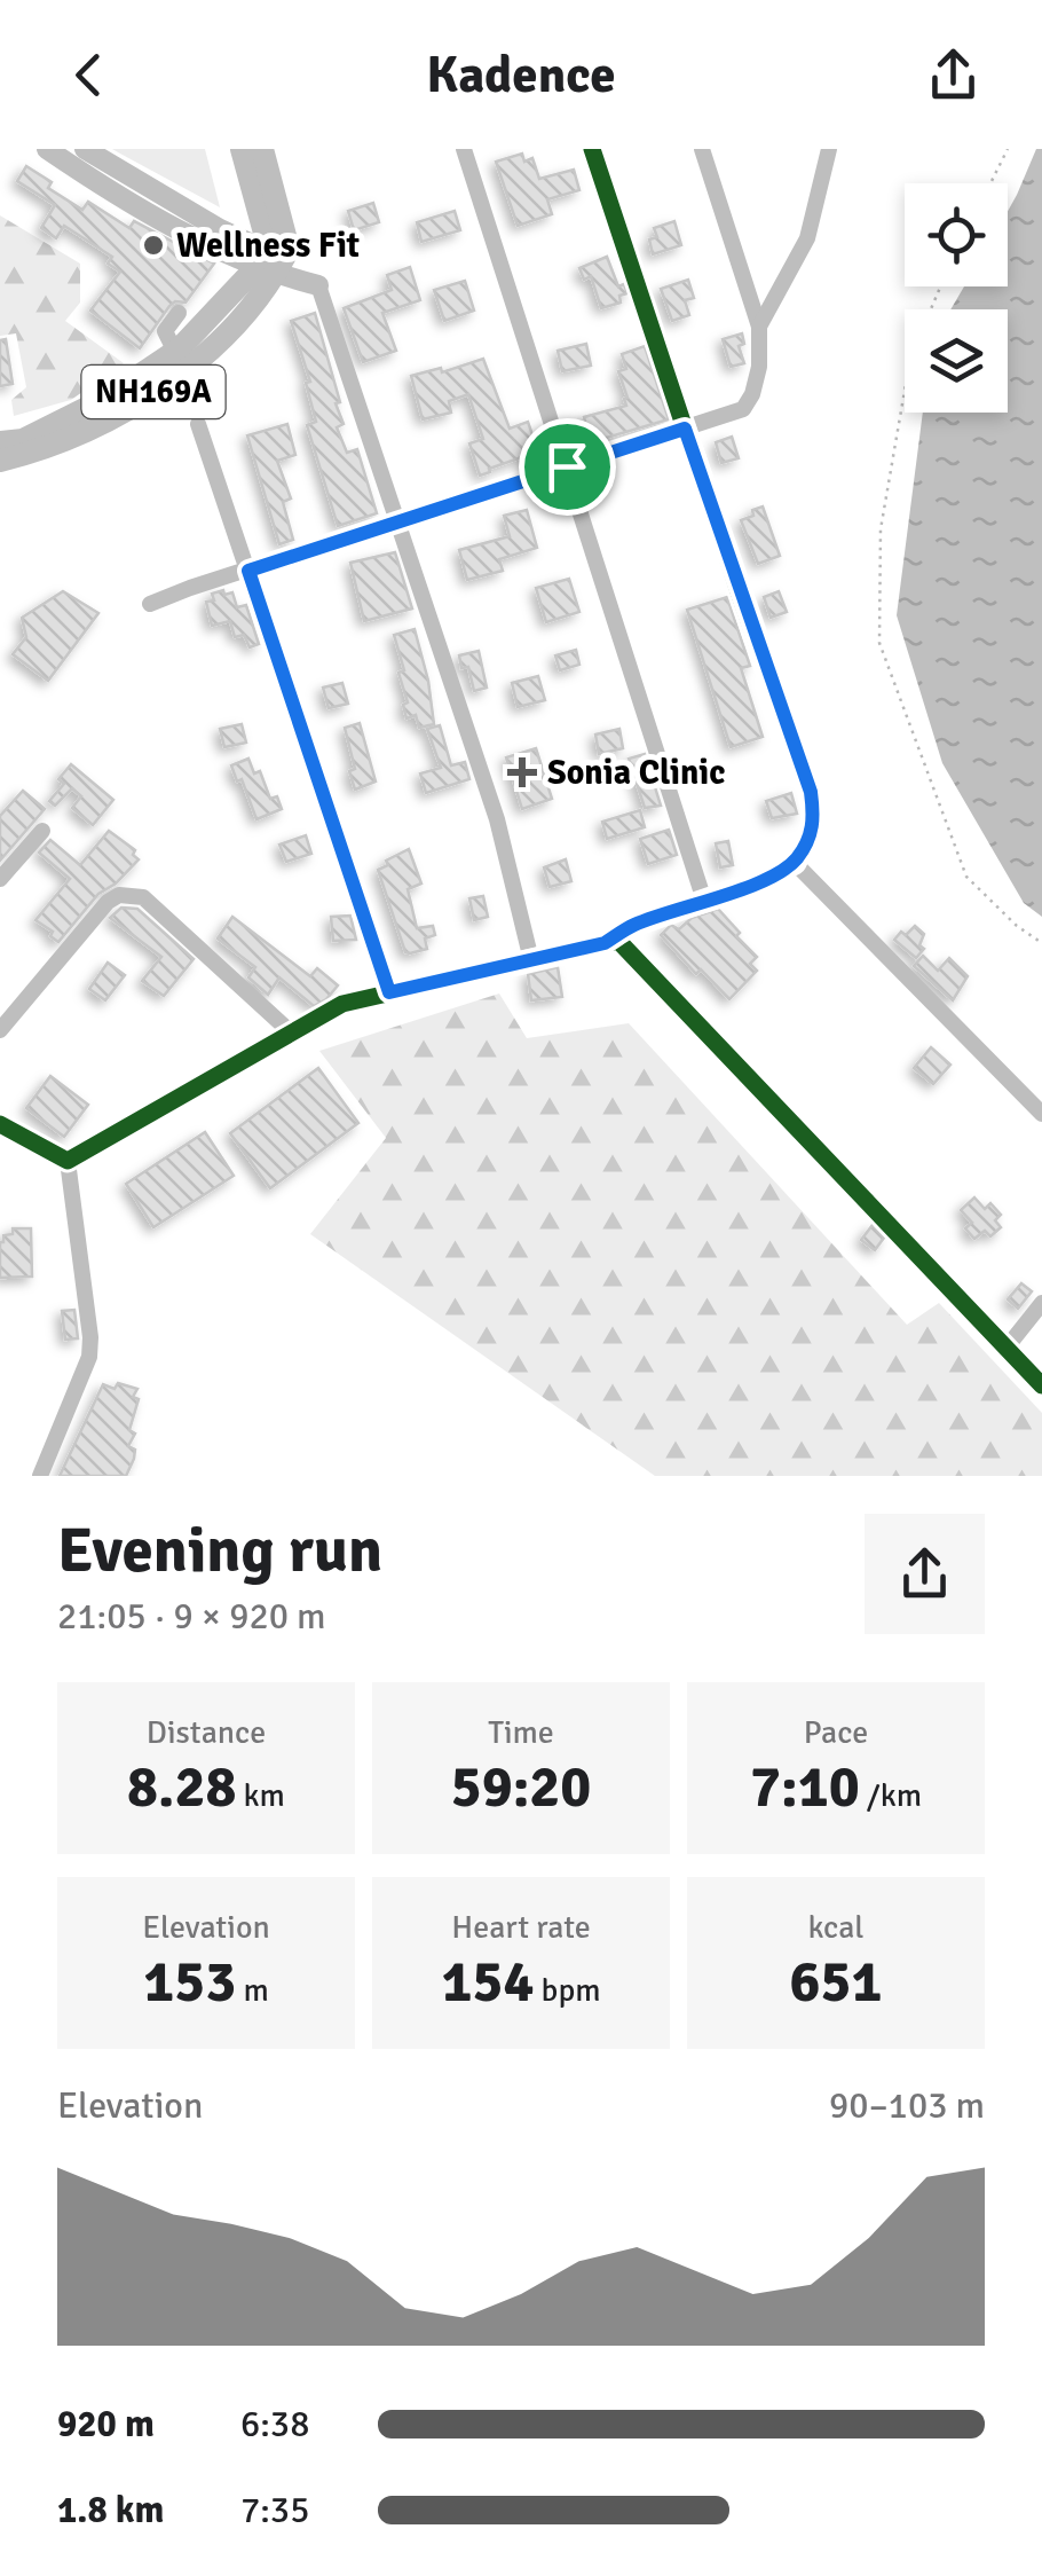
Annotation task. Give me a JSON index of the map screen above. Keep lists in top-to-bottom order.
{
  "streets": {
    "highway": ["NH169A"]
  },
  "places": {
    "other": ["Wellness Fit"],
    "health": ["Sonia Clinic"]
  },
  "page": {
    "header": "Kadence",
    "heading": ["Evening run", "21:05 · 9 × 920 m"],
    "stats": [
      ["Distance", "8.28 km"],
      ["Time", "59:20"],
      ["Pace", "7:10 /km"],
      ["Elevation", "153 m"],
      ["Heart rate", "154 bpm"],
      ["kcal", "651"]
    ],
    "chart": ["Elevation", "90–103 m"],
    "list": [
      {
        "name": "920 m",
        "note": "6:38"
      },
      {
        "name": "1.8 km",
        "note": "7:35"
      }
    ]
  }
}
